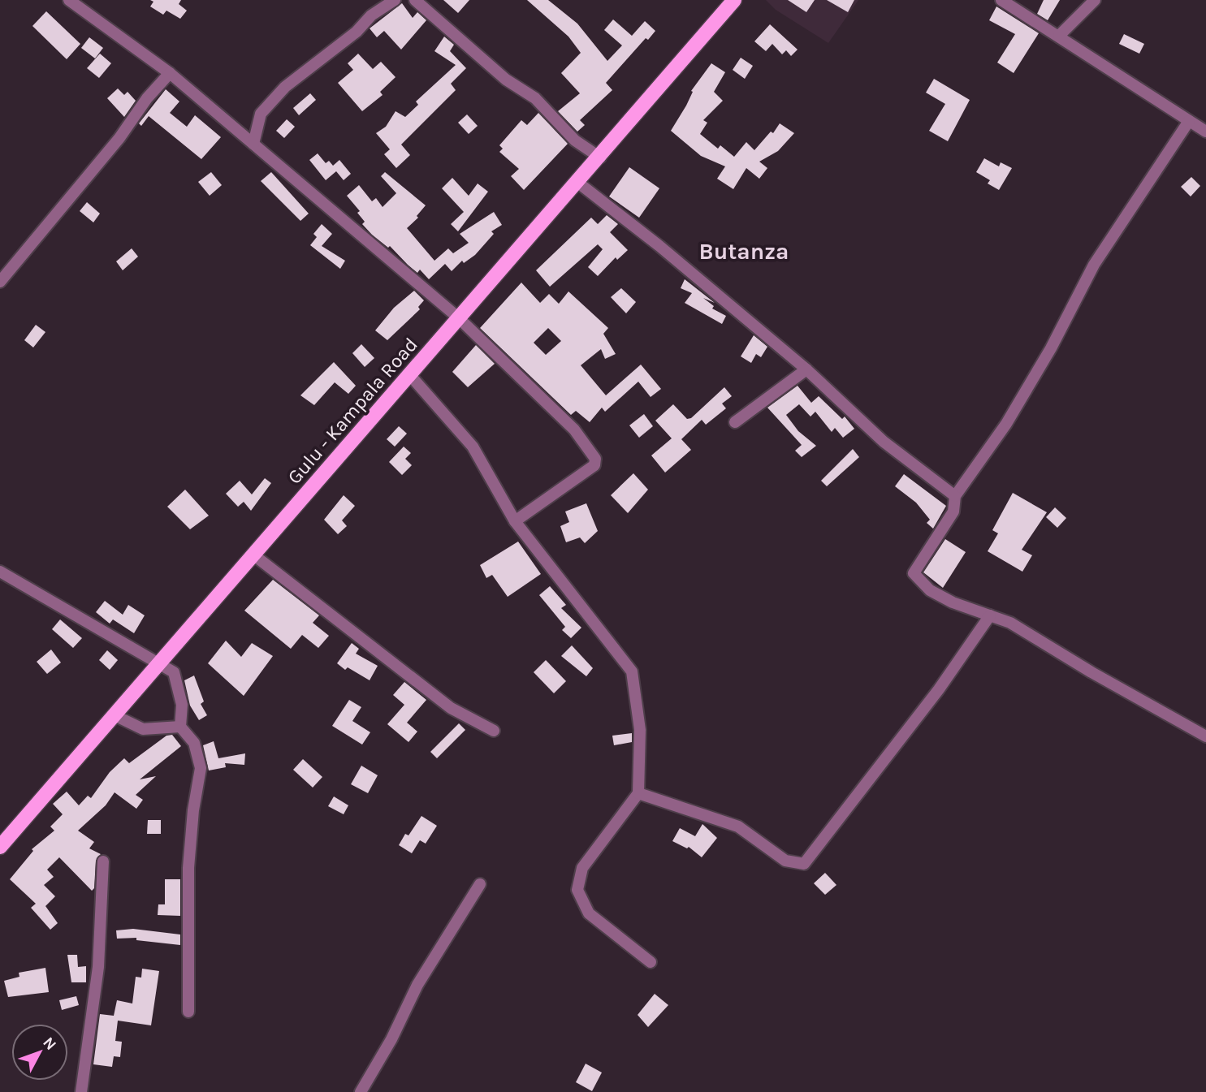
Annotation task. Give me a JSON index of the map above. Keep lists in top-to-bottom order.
{
  "streets": {
    "main road": ["Gulu - Kampala Road"]
  },
  "districts": ["Butanza"],
  "north": "top right"
}
